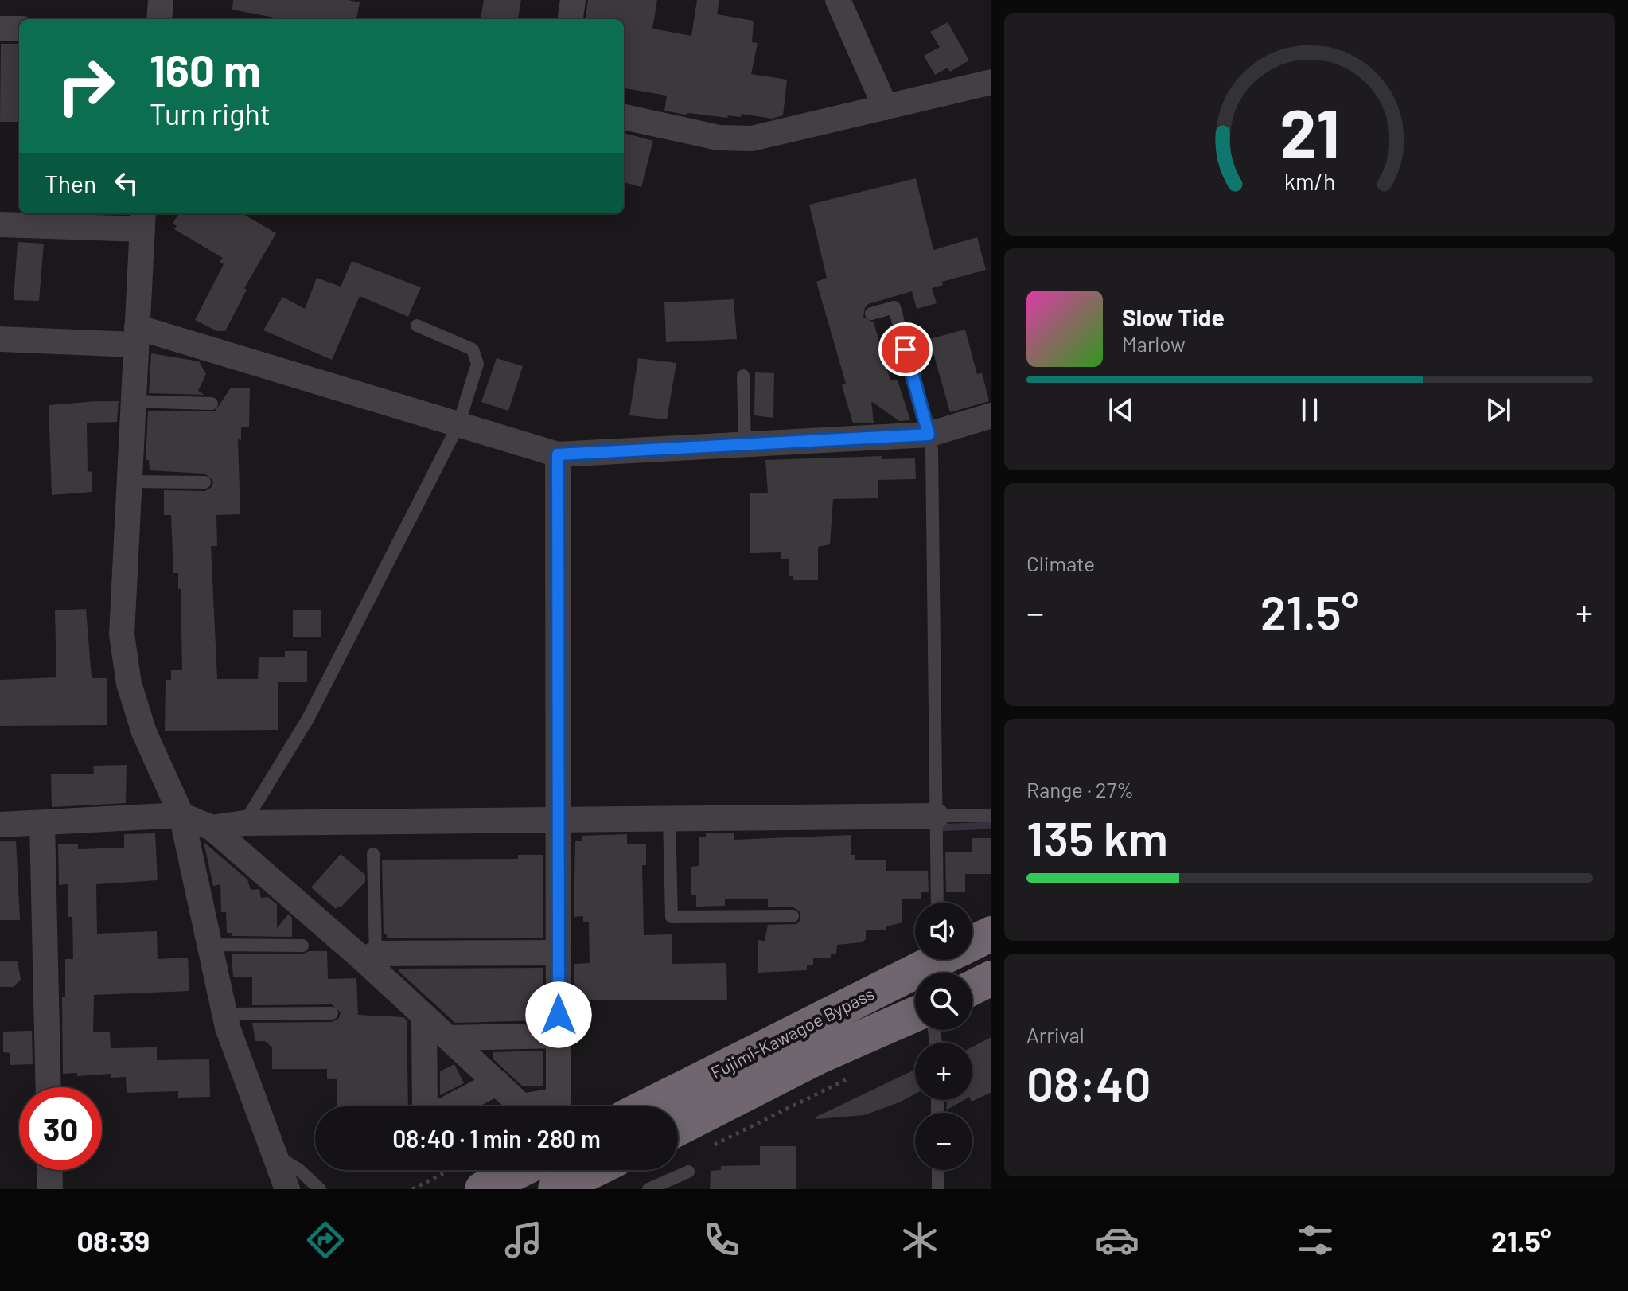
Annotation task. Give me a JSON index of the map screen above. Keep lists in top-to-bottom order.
{
  "streets": {
    "highway": ["Fujimi-Kawagoe Bypass"]
  },
  "page": {
    "turn": ["160 m", "Turn right"],
    "then": "Then",
    "song": ["Slow Tide", "Marlow"],
    "tile": [
      "Climate",
      ["Range · 27%", "135 km"],
      ["Arrival", "08:40"]
    ],
    "heat": ["−", "21.5°", "+"],
    "map_buttons": ["+", "−"],
    "limit": "30",
    "trip": "08:40 · 1 min · 280 m",
    "tabs": ["08:39", "21.5°"],
    "gauge": ["21", "km/h"]
  }
}
